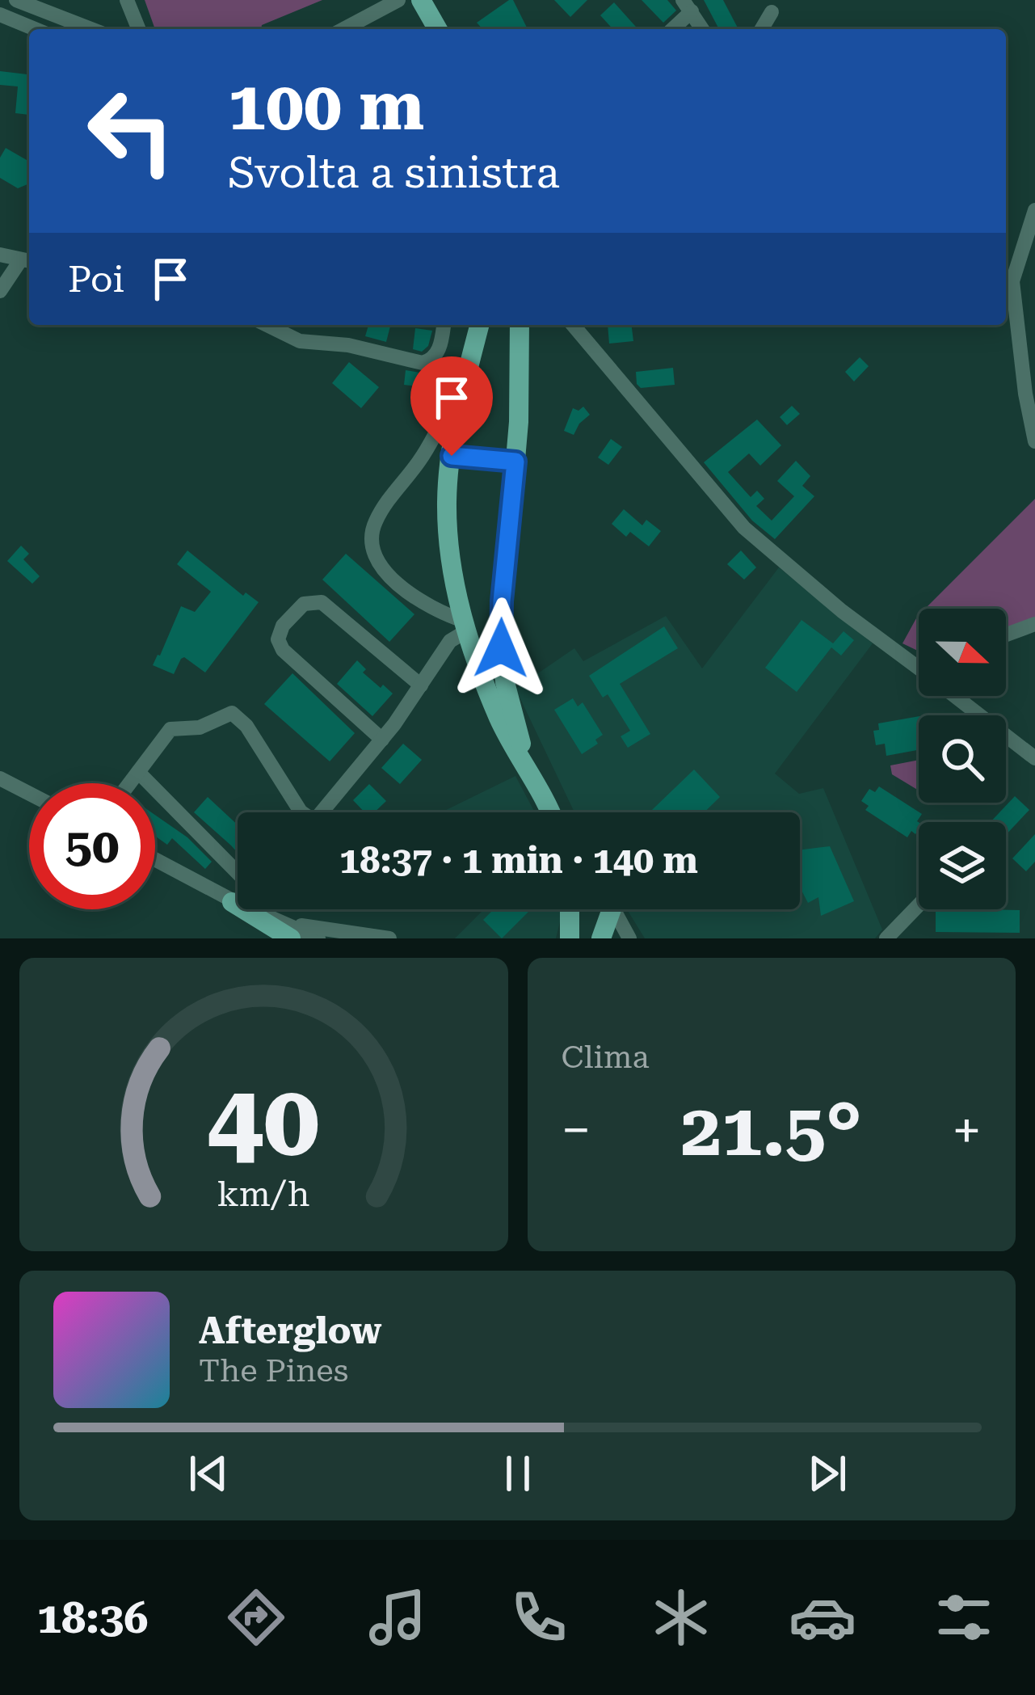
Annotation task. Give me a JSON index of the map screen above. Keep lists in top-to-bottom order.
{
  "north": "right",
  "page": {
    "turn": ["100 m", "Svolta a sinistra"],
    "then": "Poi",
    "limit": "50",
    "trip": "18:37 · 1 min · 140 m",
    "tile": "Clima",
    "heat": ["−", "21.5°", "+"],
    "song": ["Afterglow", "The Pines"],
    "tabs": "18:36",
    "gauge": ["40", "km/h"]
  }
}
